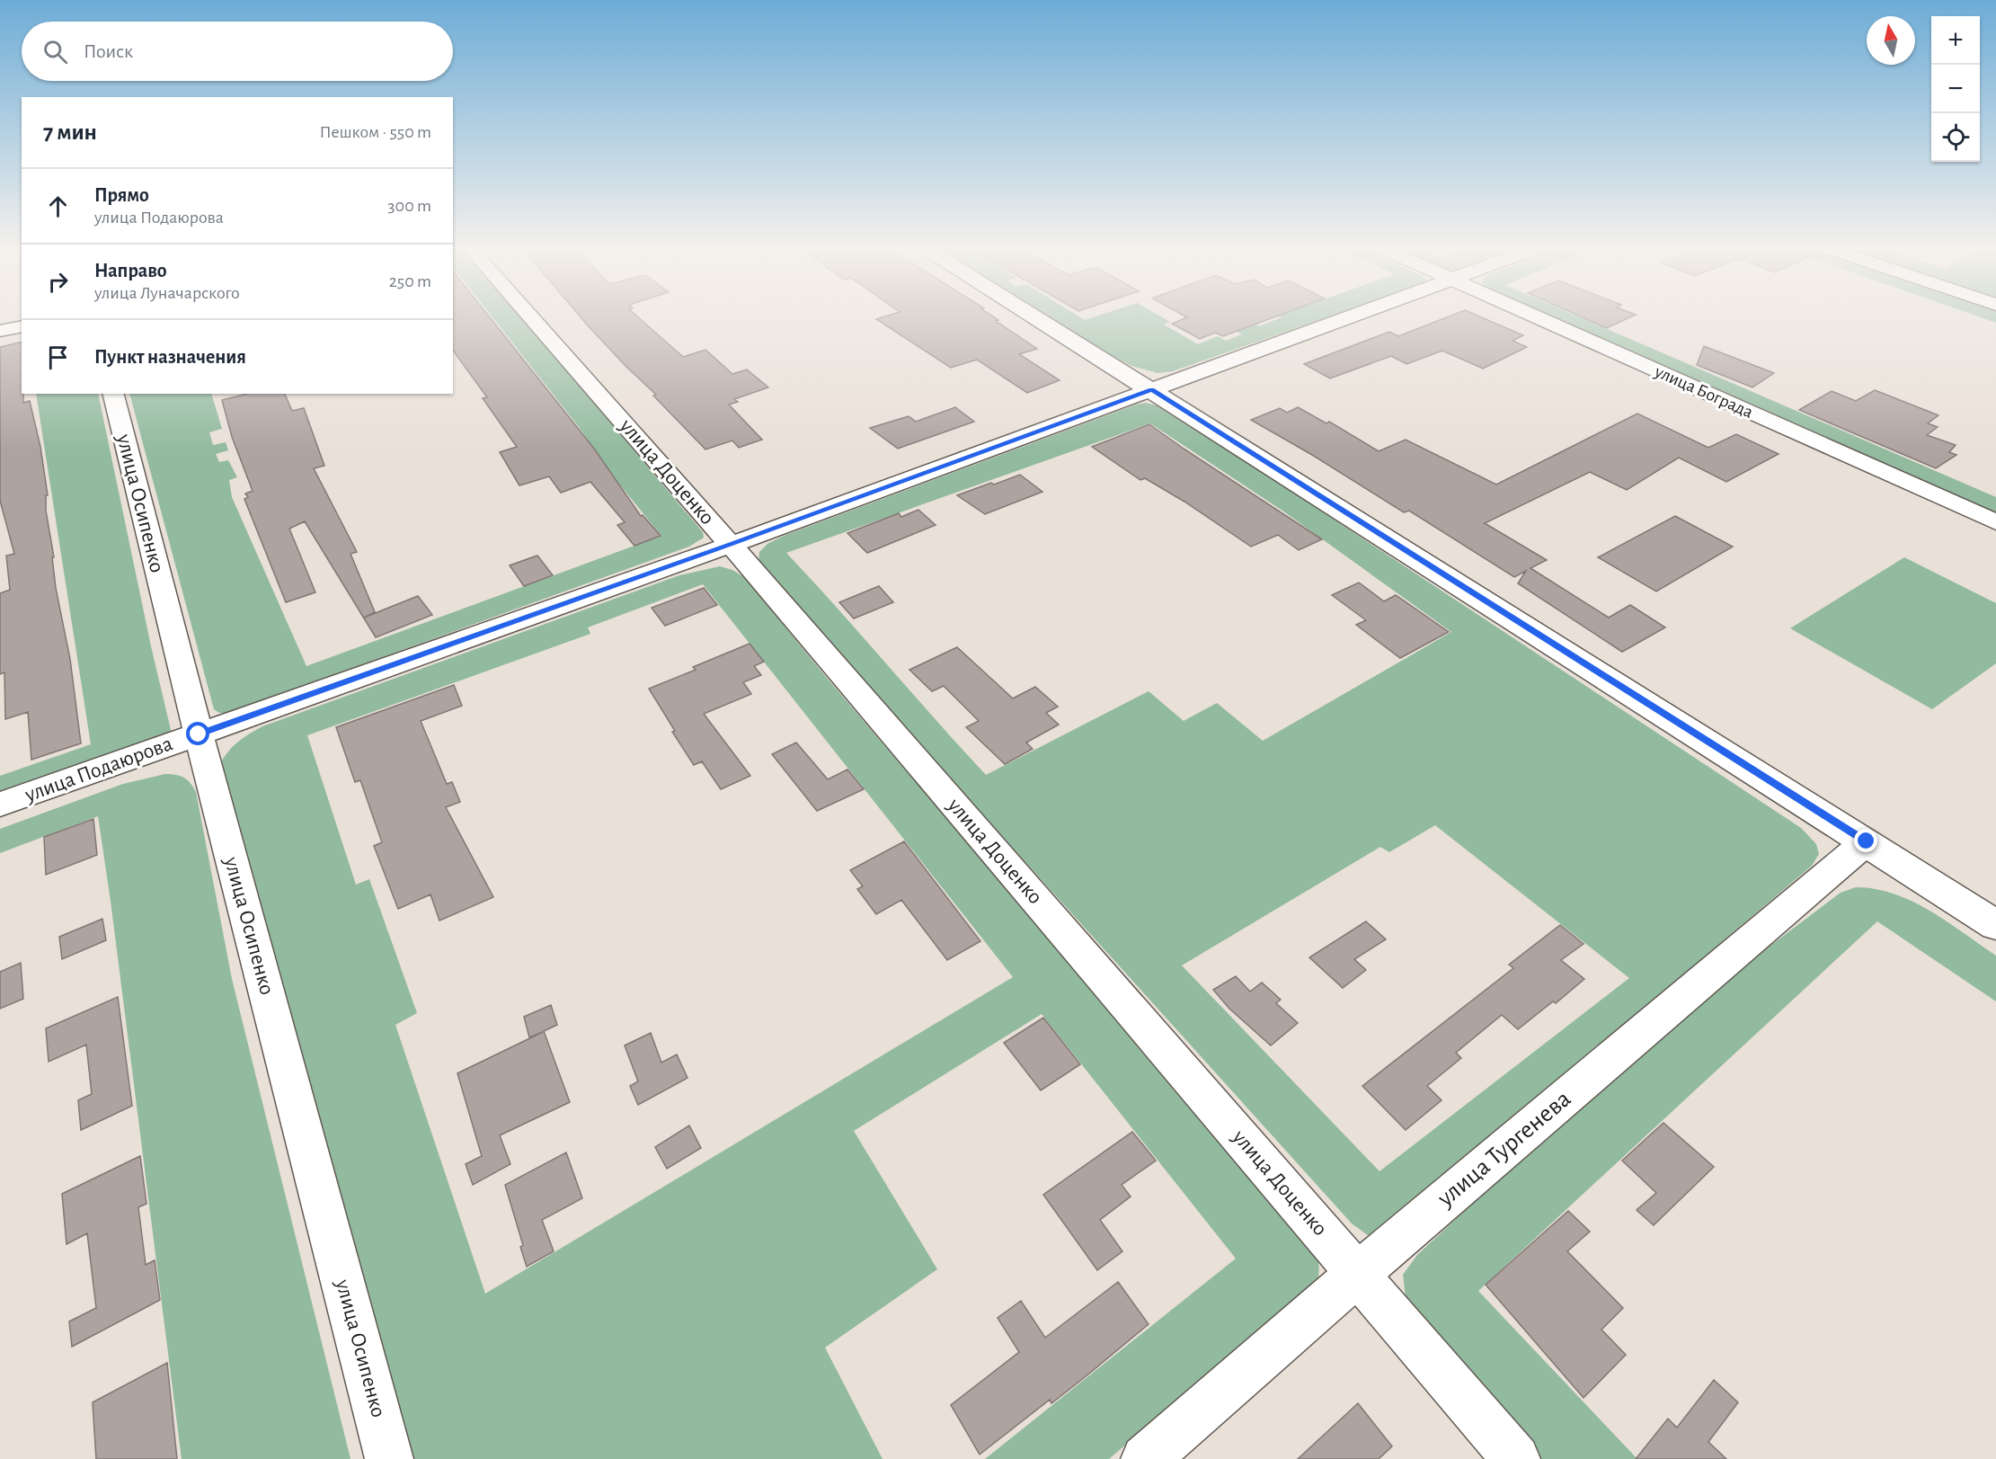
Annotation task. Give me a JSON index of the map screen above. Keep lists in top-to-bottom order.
{
  "streets": {
    "street": [
      "улица Бограда",
      "улица Доценко",
      "улица Осипенко",
      "улица Подаюрова",
      "улица Тургенева"
    ]
  },
  "crossings": [
    ["улица Доценко", "улица Подаюрова"],
    ["улица Доценко", "улица Тургенева"],
    ["улица Осипенко", "улица Подаюрова"]
  ],
  "north": "top",
  "page": {
    "map_buttons": ["+", "−"],
    "search": "Поиск",
    "heading": ["7 мин", "Пешком · 550 m"],
    "list": [
      ["Прямо", "улица Подаюрова", "300 m"],
      ["Направо", "улица Луначарского", "250 m"],
      "Пункт назначения"
    ]
  }
}
